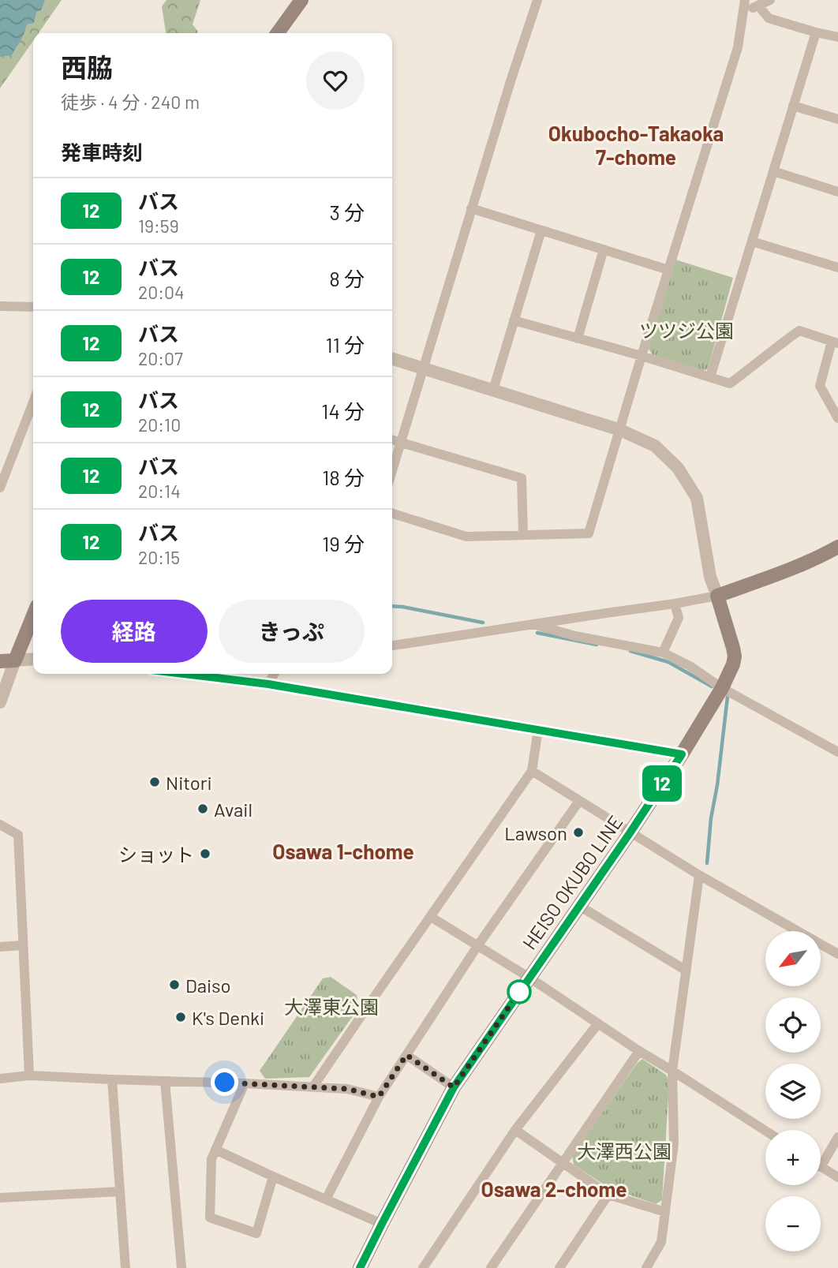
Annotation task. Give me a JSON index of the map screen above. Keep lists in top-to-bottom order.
{
  "streets": {
    "main road": ["HEISO OKUBO LINE"]
  },
  "districts": ["Okubocho-Takaoka 7-chome", "Osawa 1-chome", "Osawa 2-chome"],
  "parks": ["ツツジ公園", "大澤東公園", "大澤西公園"],
  "places": [
    "Nitori",
    "Avail",
    "Lawson",
    "ショット",
    "Daiso",
    "K's Denki"
  ],
  "lines": ["bus line 12"],
  "north": "bottom left",
  "page": {
    "on_map": "12",
    "heading": [
      ["西脇", "徒歩 · 4 分 · 240 m"],
      "発車時刻"
    ],
    "list": [
      {
        "mark": "12",
        "name": "バス",
        "note": "19:59",
        "value": "3 分"
      },
      {
        "mark": "12",
        "name": "バス",
        "note": "20:04",
        "value": "8 分"
      },
      {
        "mark": "12",
        "name": "バス",
        "note": "20:07",
        "value": "11 分"
      },
      {
        "mark": "12",
        "name": "バス",
        "note": "20:10",
        "value": "14 分"
      },
      {
        "mark": "12",
        "name": "バス",
        "note": "20:14",
        "value": "18 分"
      },
      {
        "mark": "12",
        "name": "バス",
        "note": "20:15",
        "value": "19 分"
      }
    ],
    "buttons": ["経路", "きっぷ"],
    "map_buttons": ["+", "−"]
  }
}
